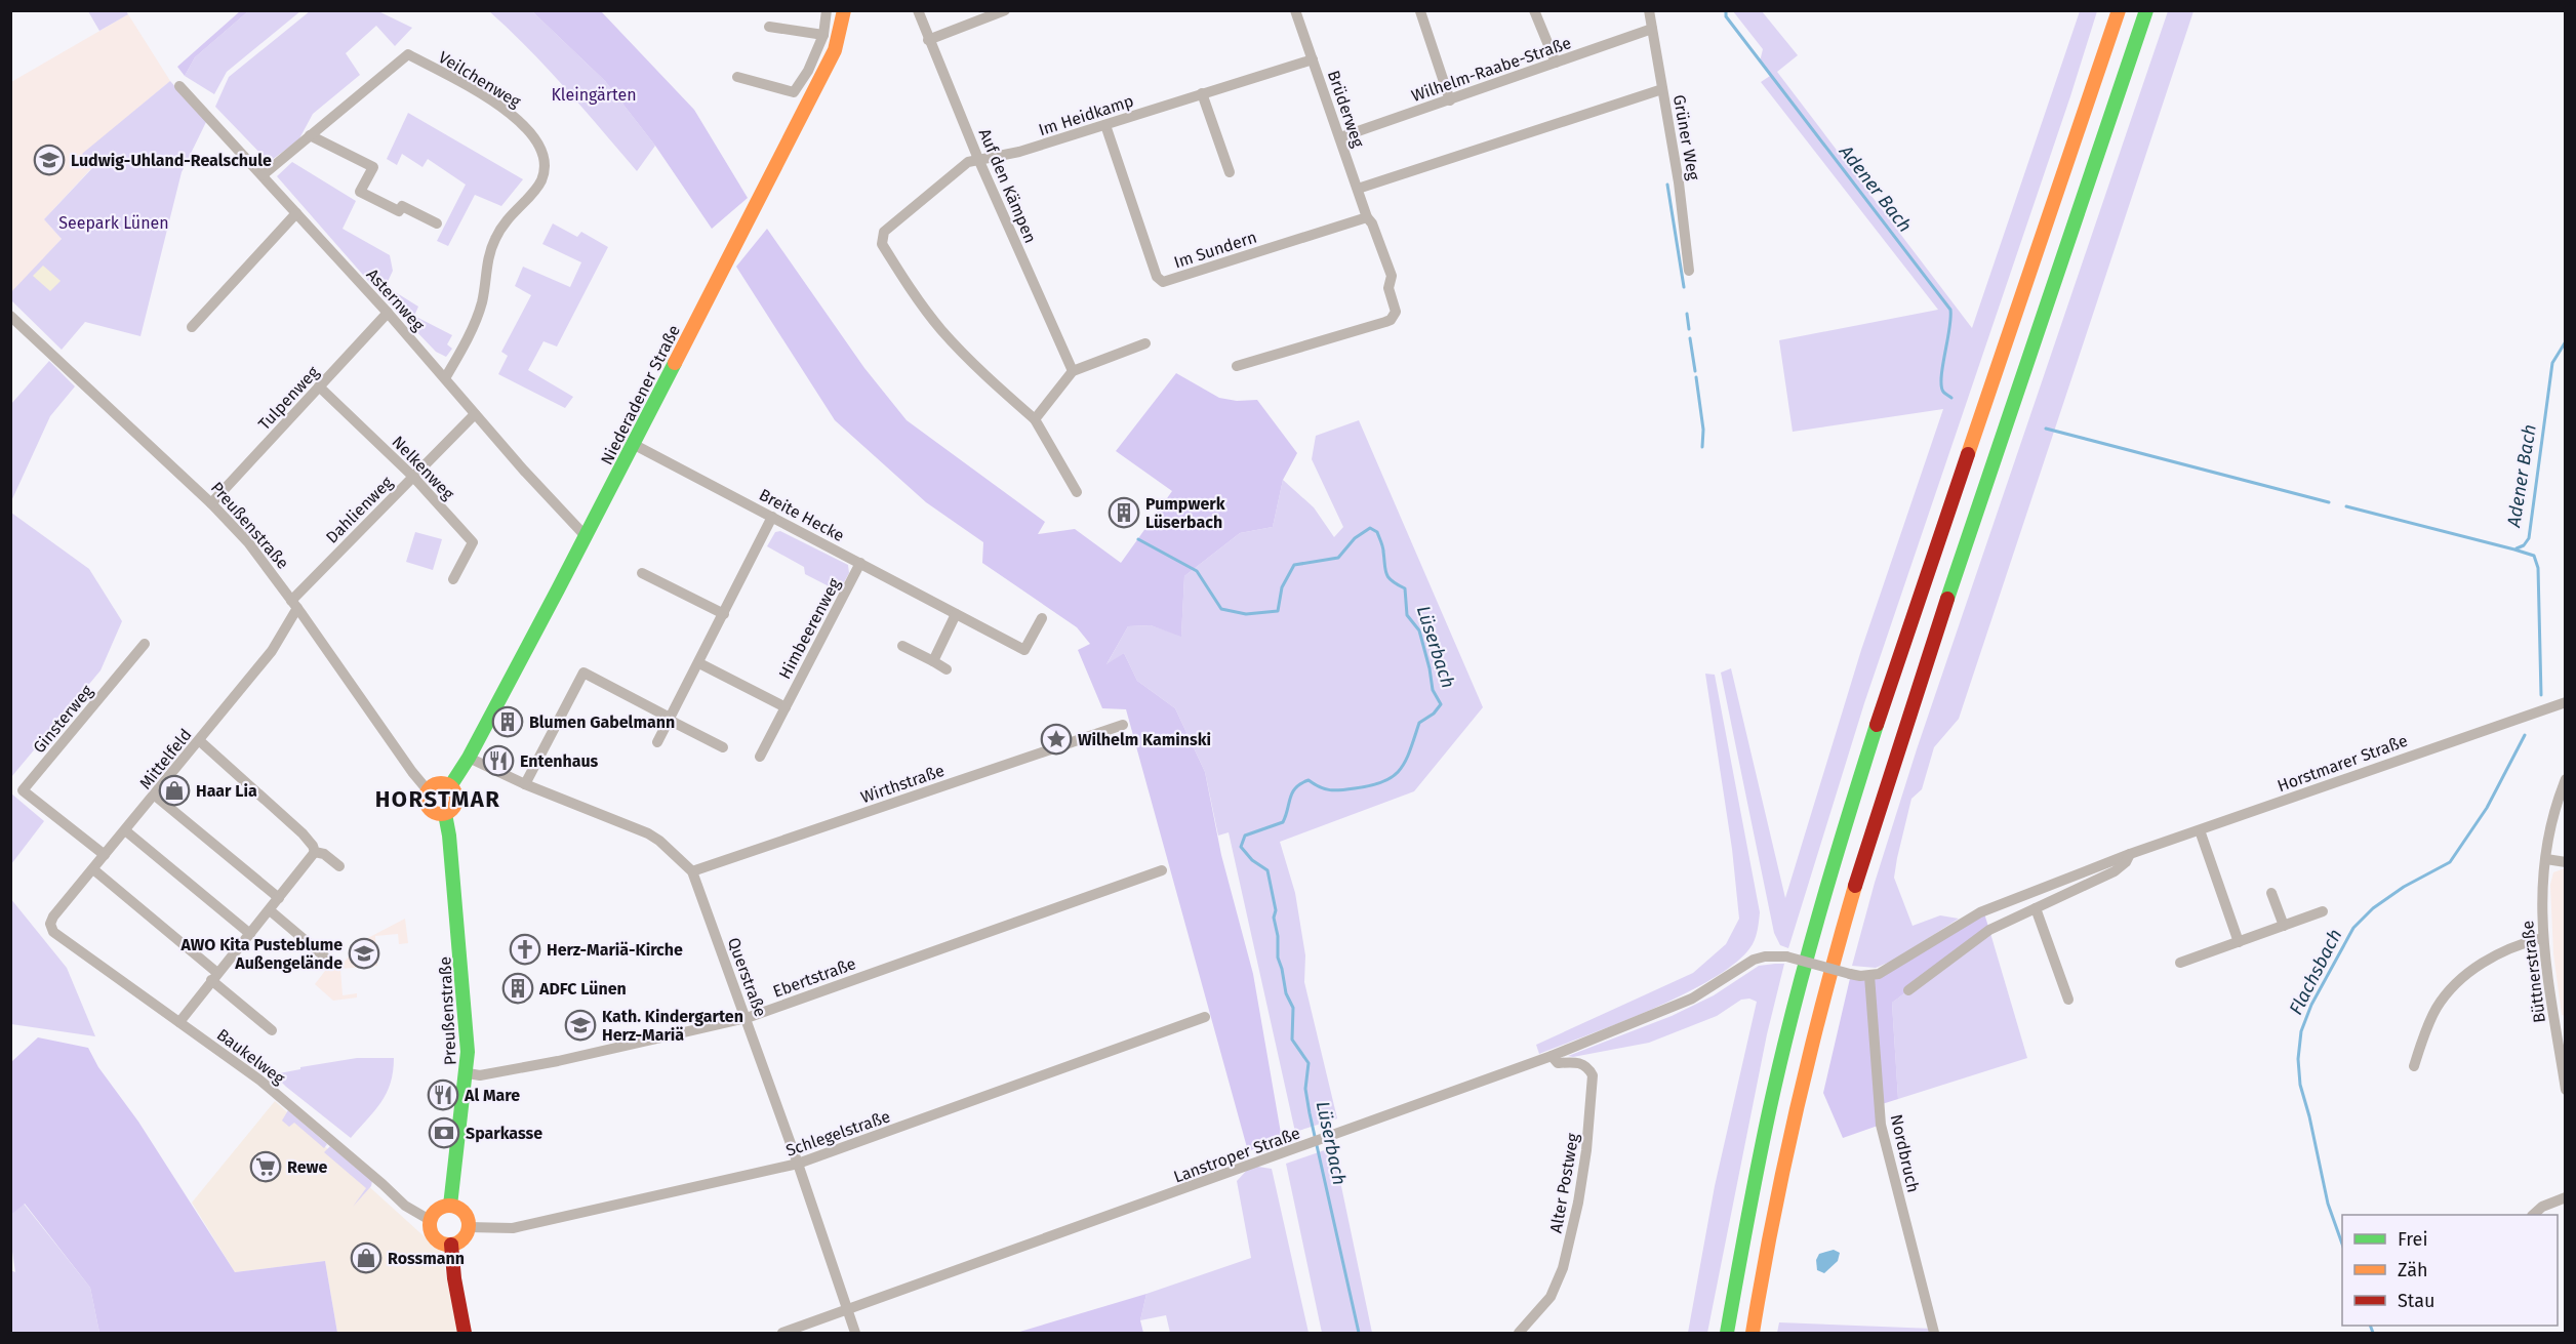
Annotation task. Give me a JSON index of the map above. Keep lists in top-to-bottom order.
{
  "streets": {
    "main road": ["Niederadener Straße", "Preußenstraße"],
    "street": [
      "Wilhelm-Raabe-Straße",
      "Veilchenweg",
      "Brüderweg",
      "Im Heidkamp",
      "Grüner Weg",
      "Auf den Kämpen",
      "Im Sundern",
      "Asternweg",
      "Tulpenweg",
      "Nelkenweg",
      "Dahlienweg",
      "Breite Hecke",
      "Himbeerenweg",
      "Ginsterweg",
      "Mittelfeld",
      "Horstmarer Straße",
      "Wirthstraße",
      "Büttnerstraße",
      "Querstraße",
      "Ebertstraße",
      "Baukelweg",
      "Schlegelstraße",
      "Nordbruch",
      "Lanstroper Straße",
      "Alter Postweg"
    ]
  },
  "crossings": [
    ["Wilhelm-Raabe-Straße", "Brüderweg"],
    ["Wilhelm-Raabe-Straße", "Grüner Weg"],
    ["Veilchenweg", "Asternweg"],
    ["Brüderweg", "Im Heidkamp"],
    ["Brüderweg", "Im Sundern"],
    ["Im Heidkamp", "Auf den Kämpen"],
    ["Im Heidkamp", "Im Sundern"],
    ["Asternweg", "Niederadener Straße"],
    ["Asternweg", "Tulpenweg"],
    ["Asternweg", "Dahlienweg"],
    ["Niederadener Straße", "Breite Hecke"],
    ["Niederadener Straße", "Preußenstraße"],
    ["Niederadener Straße", "Querstraße"],
    ["Tulpenweg", "Nelkenweg"],
    ["Tulpenweg", "Preußenstraße"],
    ["Nelkenweg", "Dahlienweg"],
    ["Dahlienweg", "Preußenstraße"],
    ["Dahlienweg", "Mittelfeld"],
    ["Breite Hecke", "Himbeerenweg"],
    ["Preußenstraße", "Mittelfeld"],
    ["Preußenstraße", "Ebertstraße"],
    ["Preußenstraße", "Baukelweg"],
    ["Preußenstraße", "Schlegelstraße"],
    ["Ginsterweg", "Mittelfeld"],
    ["Mittelfeld", "Baukelweg"],
    ["Horstmarer Straße", "Nordbruch"],
    ["Horstmarer Straße", "Lanstroper Straße"],
    ["Wirthstraße", "Querstraße"],
    ["Querstraße", "Ebertstraße"],
    ["Querstraße", "Schlegelstraße"],
    ["Querstraße", "Lanstroper Straße"],
    ["Baukelweg", "Schlegelstraße"],
    ["Nordbruch", "Lanstroper Straße"],
    ["Lanstroper Straße", "Alter Postweg"]
  ],
  "districts": ["HORSTMAR"],
  "water": ["Adener Bach", "Lüserbach", "Flachsbach"],
  "parks": ["Kleingärten", "Seepark Lünen"],
  "places": {
    "school or university": ["Ludwig-Uhland-Realschule", "AWO Kita Pusteblume Außengelände", "Kath. Kindergarten Herz-Mariä"],
    "building": ["Pumpwerk Lüserbach", "Blumen Gabelmann", "ADFC Lünen"],
    "place": ["Wilhelm Kaminski"],
    "restaurant": ["Entenhaus", "Al Mare"],
    "shop": ["Haar Lia", "Rossmann"],
    "church": ["Herz-Mariä-Kirche"],
    "bank": ["Sparkasse"],
    "supermarket": ["Rewe"]
  },
  "legend": ["Frei", "Zäh", "Stau"]
}
